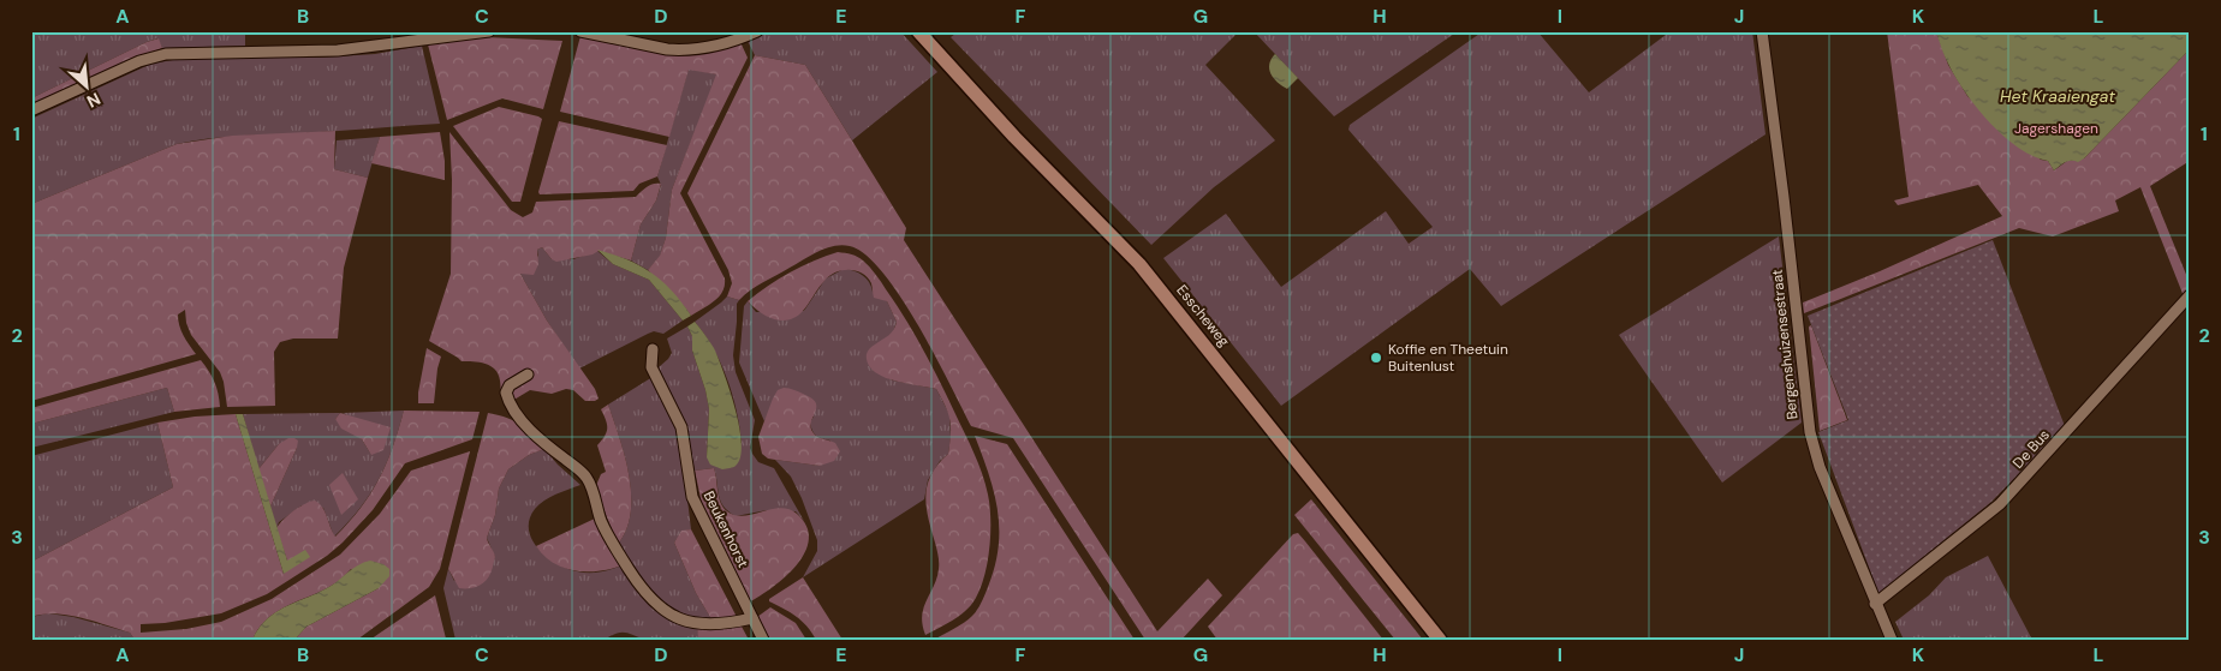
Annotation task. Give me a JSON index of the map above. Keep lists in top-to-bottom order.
{
  "streets": {
    "street": [
      "Esscheweg",
      "Bergenshuizensestraat",
      "De Bus",
      "Beukenhorst"
    ]
  },
  "crossings": [
    ["Bergenshuizensestraat", "De Bus"]
  ],
  "water": ["Het Kraaiengat"],
  "parks": ["Jagershagen"],
  "places": ["Koffie en Theetuin Buitenlust"],
  "north": "bottom right",
  "grid": {
    "columns": [
      "A",
      "B",
      "C",
      "D",
      "E",
      "F",
      "G",
      "H",
      "I",
      "J",
      "K",
      "L"
    ],
    "rows": ["1", "2", "3"]
  }
}
